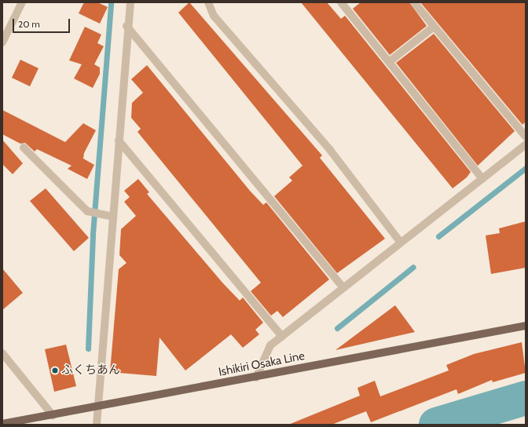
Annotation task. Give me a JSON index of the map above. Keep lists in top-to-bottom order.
{
  "streets": {
    "main road": ["Ishikiri Osaka Line"]
  },
  "places": ["ふくちあん"],
  "scale_bar": "20 m"
}
